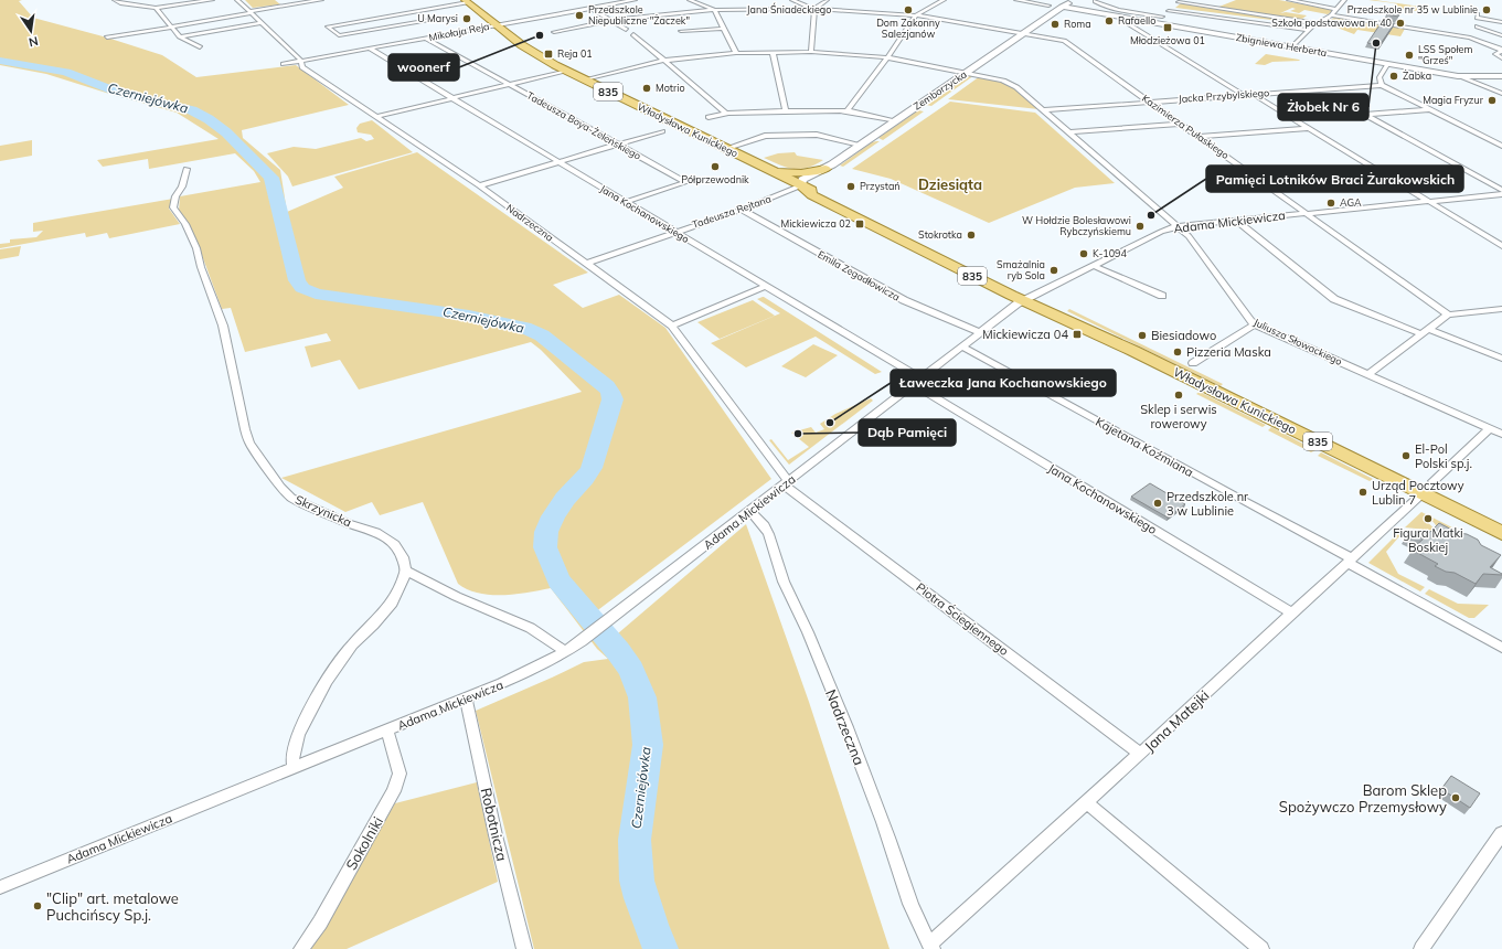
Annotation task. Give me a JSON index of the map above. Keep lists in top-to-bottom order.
{
  "streets": {
    "main road": ["835", "Władysława Kunickiego"],
    "street": [
      "Jana Śniadeckiego",
      "Mikołaja Reja",
      "Zbigniewa Herberta",
      "Zemborzycka",
      "Jacka Przybylskiego",
      "Tadeusza Boya-Żeleńskiego",
      "Kazimierza Pułaskiego",
      "Tadeusza Rejtana",
      "Jana Kochanowskiego",
      "Adama Mickiewicza",
      "Nadrzeczna",
      "Emila Zegadłowicza",
      "Juliusza Słowackiego",
      "Kajetana Koźmiana",
      "Skrzynicka",
      "Piotra Ściegiennego",
      "Jana Matejki",
      "Robotnicza",
      "Sokolniki"
    ]
  },
  "crossings": [
    ["Jana Śniadeckiego", "Zemborzycka"],
    ["Jana Śniadeckiego", "Kazimierza Pułaskiego"],
    ["Mikołaja Reja", "Tadeusza Boya-Żeleńskiego"],
    ["Mikołaja Reja", "Władysława Kunickiego"],
    ["Mikołaja Reja", "Jana Kochanowskiego"],
    ["Mikołaja Reja", "Nadrzeczna"],
    ["Zbigniewa Herberta", "Zemborzycka"],
    ["Zemborzycka", "Kazimierza Pułaskiego"],
    ["Zemborzycka", "Władysława Kunickiego"],
    ["Zemborzycka", "Tadeusza Rejtana"],
    ["Zemborzycka", "Juliusza Słowackiego"],
    ["Jacka Przybylskiego", "Kazimierza Pułaskiego"],
    ["Jacka Przybylskiego", "Juliusza Słowackiego"],
    ["Tadeusza Boya-Żeleńskiego", "Jana Kochanowskiego"],
    ["Kazimierza Pułaskiego", "Adama Mickiewicza"],
    ["Władysława Kunickiego", "Tadeusza Rejtana"],
    ["Władysława Kunickiego", "Adama Mickiewicza"],
    ["Władysława Kunickiego", "Juliusza Słowackiego"],
    ["Władysława Kunickiego", "Jana Matejki"],
    ["Tadeusza Rejtana", "Jana Kochanowskiego"],
    ["Tadeusza Rejtana", "Nadrzeczna"],
    ["Tadeusza Rejtana", "Emila Zegadłowicza"],
    ["Jana Kochanowskiego", "Adama Mickiewicza"],
    ["Jana Kochanowskiego", "Jana Matejki"],
    ["Adama Mickiewicza", "Nadrzeczna"],
    ["Adama Mickiewicza", "Emila Zegadłowicza"],
    ["Adama Mickiewicza", "Juliusza Słowackiego"],
    ["Adama Mickiewicza", "Kajetana Koźmiana"],
    ["Adama Mickiewicza", "Piotra Ściegiennego"],
    ["Adama Mickiewicza", "Robotnicza"],
    ["Adama Mickiewicza", "Sokolniki"],
    ["Nadrzeczna", "Piotra Ściegiennego"],
    ["Nadrzeczna", "Jana Matejki"],
    ["Kajetana Koźmiana", "Jana Matejki"],
    ["Piotra Ściegiennego", "Jana Matejki"]
  ],
  "districts": ["Dziesiąta"],
  "water": ["Czerniejówka"],
  "places": {
    "other": [
      "Dom Zakonny Salezjanów",
      "Przedszkole nr 35 w Lublinie",
      "Przedszkole Niepubliczne \"Żaczek\"",
      "U Marysi",
      "Rafaello",
      "Szkoła podstawowa nr 40",
      "Roma",
      "woonerf",
      "Żłobek Nr 6",
      "LSS Społem ''Grześ\"",
      "Żabka",
      "Motrio",
      "Magia Fryzur",
      "Półprzewodnik",
      "Przystań",
      "AGA",
      "Pamięci Lotników Braci Żurakowskich",
      "W Hołdzie Bolesławowi Rybczyńskiemu",
      "Stokrotka",
      "K-1094",
      "Smażalnia ryb Sola",
      "Biesiadowo",
      "Pizzeria Maska",
      "Sklep i serwis rowerowy",
      "Ławeczka Jana Kochanowskiego",
      "Dąb Pamięci",
      "El-Pol Polski sp.j.",
      "Urząd Pocztowy Lublin 7",
      "Przedszkole nr 3 w Lublinie",
      "Figura Matki Boskiej",
      "Barom Sklep Spożywczo Przemysłowy",
      "\"Clip\" art. metalowe Puchcińscy Sp.j."
    ],
    "transit": [
      "Młodzieżowa 01",
      "Reja 01",
      "Mickiewicza 02",
      "Mickiewicza 04"
    ]
  },
  "north": "bottom"
}
